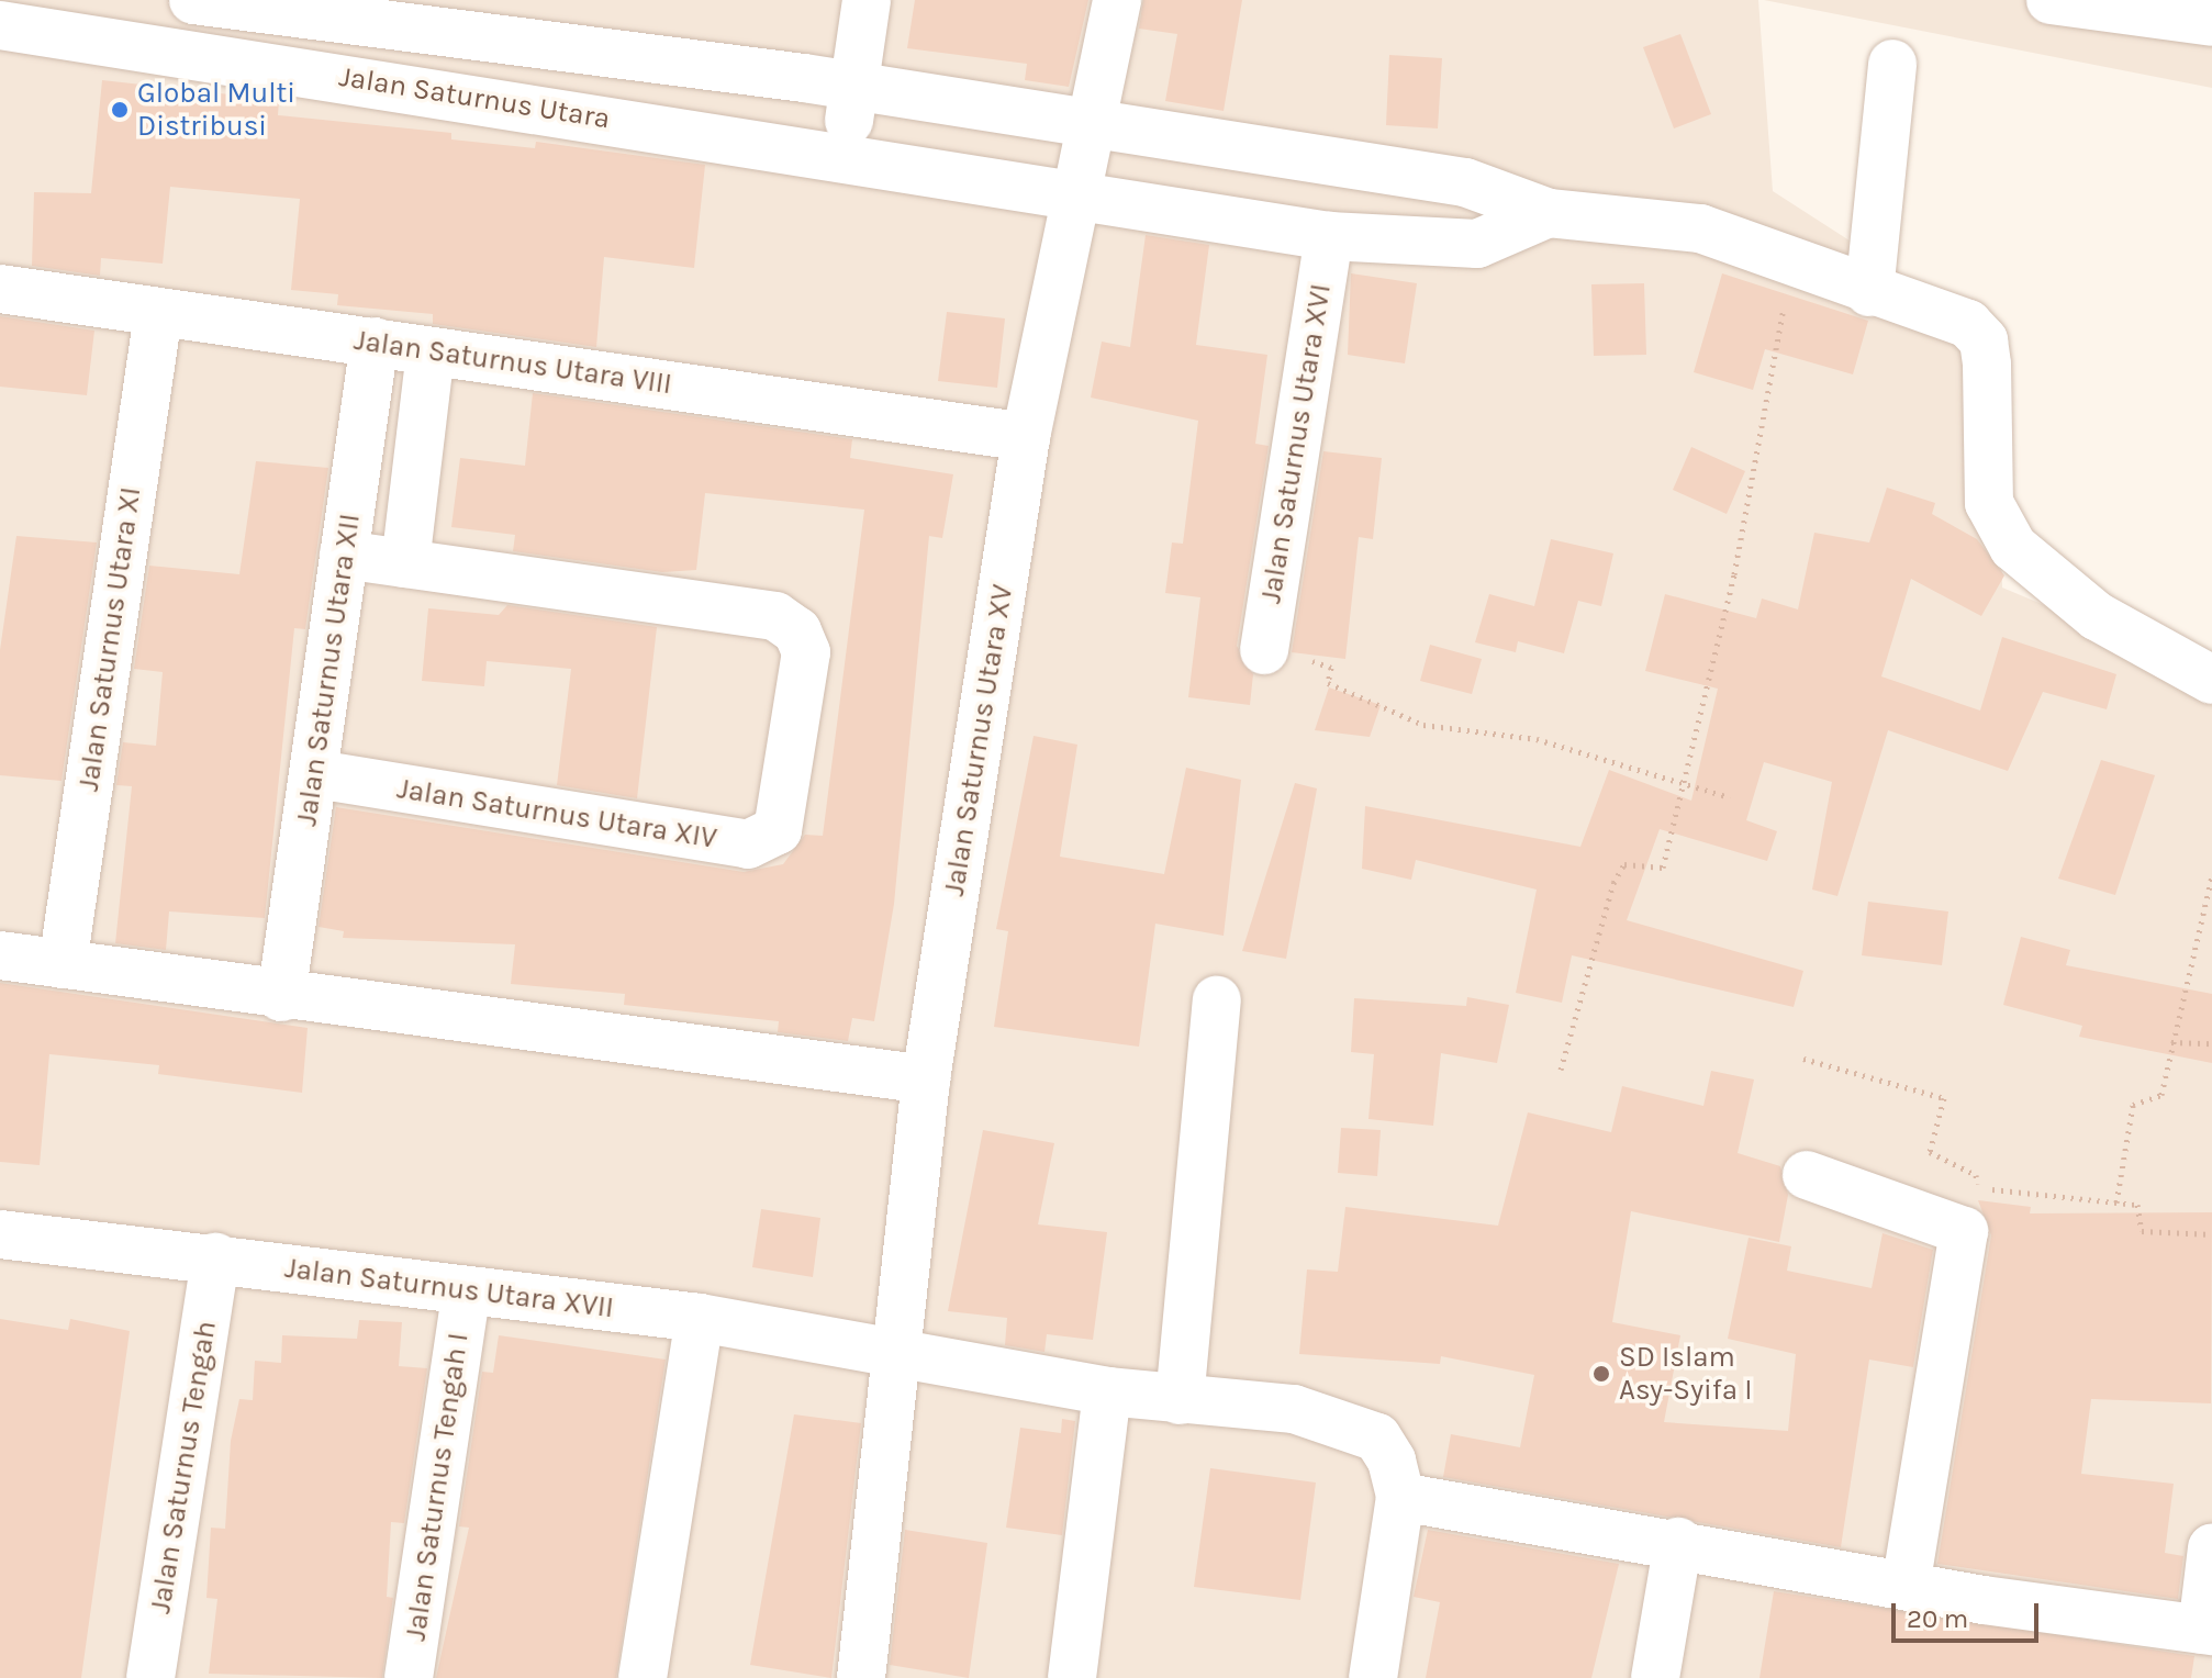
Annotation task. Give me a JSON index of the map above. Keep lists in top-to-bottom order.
{
  "streets": {
    "street": [
      "Jalan Saturnus Utara",
      "Jalan Saturnus Utara VIII",
      "Jalan Saturnus Utara XVI",
      "Jalan Saturnus Utara XI",
      "Jalan Saturnus Utara XII",
      "Jalan Saturnus Utara XV",
      "Jalan Saturnus Utara XIV",
      "Jalan Saturnus Utara XVII",
      "Jalan Saturnus Tengah",
      "Jalan Saturnus Tengah I"
    ]
  },
  "crossings": [
    ["Jalan Saturnus Utara", "Jalan Saturnus Utara XVI"],
    ["Jalan Saturnus Utara", "Jalan Saturnus Utara XV"],
    ["Jalan Saturnus Utara VIII", "Jalan Saturnus Utara XI"],
    ["Jalan Saturnus Utara VIII", "Jalan Saturnus Utara XII"],
    ["Jalan Saturnus Utara VIII", "Jalan Saturnus Utara XV"],
    ["Jalan Saturnus Utara XII", "Jalan Saturnus Utara XIV"],
    ["Jalan Saturnus Utara XV", "Jalan Saturnus Utara XVII"],
    ["Jalan Saturnus Utara XVII", "Jalan Saturnus Tengah"],
    ["Jalan Saturnus Utara XVII", "Jalan Saturnus Tengah I"]
  ],
  "places": ["Global Multi Distribusi", "SD Islam Asy-Syifa I"],
  "scale_bar": "20 m"
}
